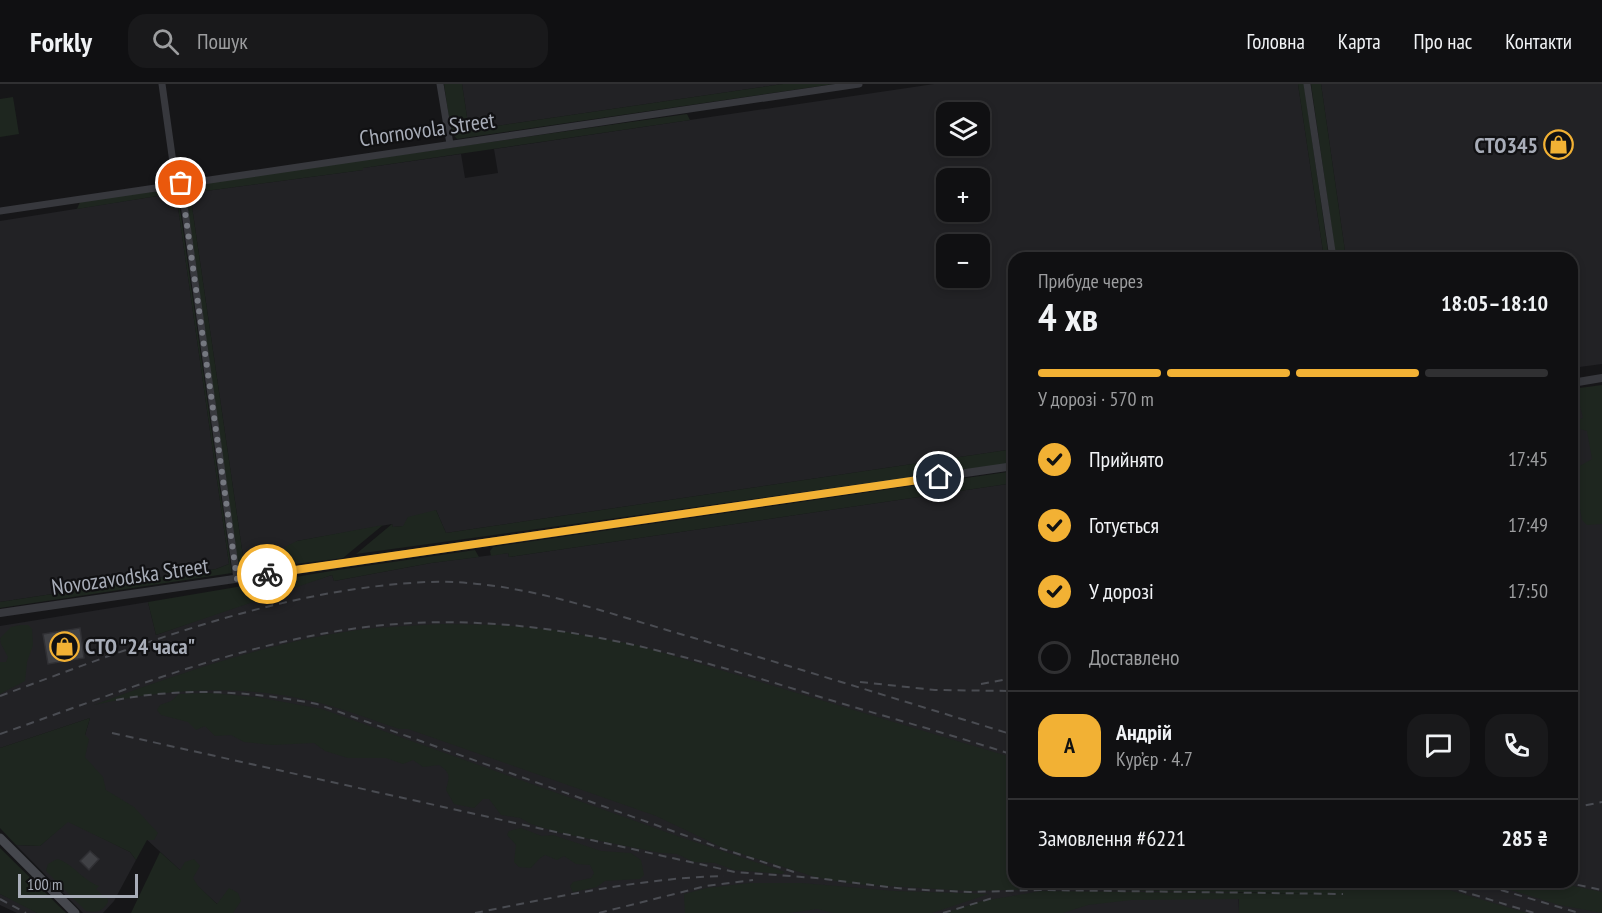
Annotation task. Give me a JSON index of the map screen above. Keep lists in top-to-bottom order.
{
  "streets": {
    "street": ["Chornovola Street", "Novozavodska Street"]
  },
  "places": {
    "shop": ["СТО345", "СТО \"24 часа\""]
  },
  "scale_bar": "100 m",
  "page": {
    "header": "Forkly",
    "search": "Пошук",
    "nav": [
      "Головна",
      "Карта",
      "Про нас",
      "Контакти"
    ],
    "map_buttons": ["+", "−"],
    "heading": ["4 хв", "Прибуде через", "18:05–18:10"],
    "panel": [
      "Андрій",
      "Кур’єр · 4.7",
      "Замовлення #6221",
      "285 ₴"
    ],
    "bar": "У дорозі · 570 m",
    "list": [
      ["Прийнято", "17:45"],
      ["Готується", "17:49"],
      ["У дорозі", "17:50"],
      "Доставлено"
    ],
    "round": "А",
    "scale": "100 m"
  }
}
